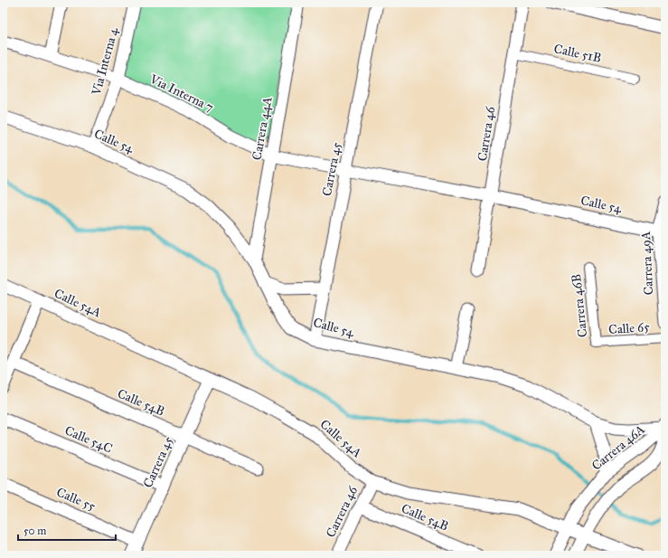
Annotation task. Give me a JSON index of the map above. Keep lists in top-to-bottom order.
{
  "streets": {
    "street": [
      "Calle 51B",
      "Via Interna 4",
      "Via Interna 7",
      "Carrera 44A",
      "Carrera 46",
      "Calle 54",
      "Carrera 45",
      "Carrera 49A",
      "Calle 54A",
      "Carrera 46B",
      "Calle 65",
      "Calle 54B",
      "Calle 54C",
      "Carrera 46A",
      "Calle 55"
    ]
  },
  "crossings": [
    ["Calle 51B", "Carrera 46"],
    ["Via Interna 4", "Via Interna 7"],
    ["Via Interna 4", "Calle 54"],
    ["Via Interna 7", "Carrera 44A"],
    ["Via Interna 7", "Calle 54"],
    ["Via Interna 7", "Carrera 45"],
    ["Carrera 44A", "Calle 54"],
    ["Carrera 46", "Calle 54"],
    ["Carrera 46", "Calle 54A"],
    ["Carrera 46", "Calle 54B"],
    ["Calle 54", "Carrera 45"],
    ["Calle 54", "Carrera 49A"],
    ["Calle 54", "Carrera 46A"],
    ["Carrera 45", "Calle 54A"],
    ["Carrera 45", "Calle 54B"],
    ["Carrera 45", "Calle 54C"],
    ["Carrera 45", "Calle 55"],
    ["Calle 54A", "Carrera 46A"],
    ["Carrera 46B", "Calle 65"]
  ],
  "scale_bar": "50 m"
}
